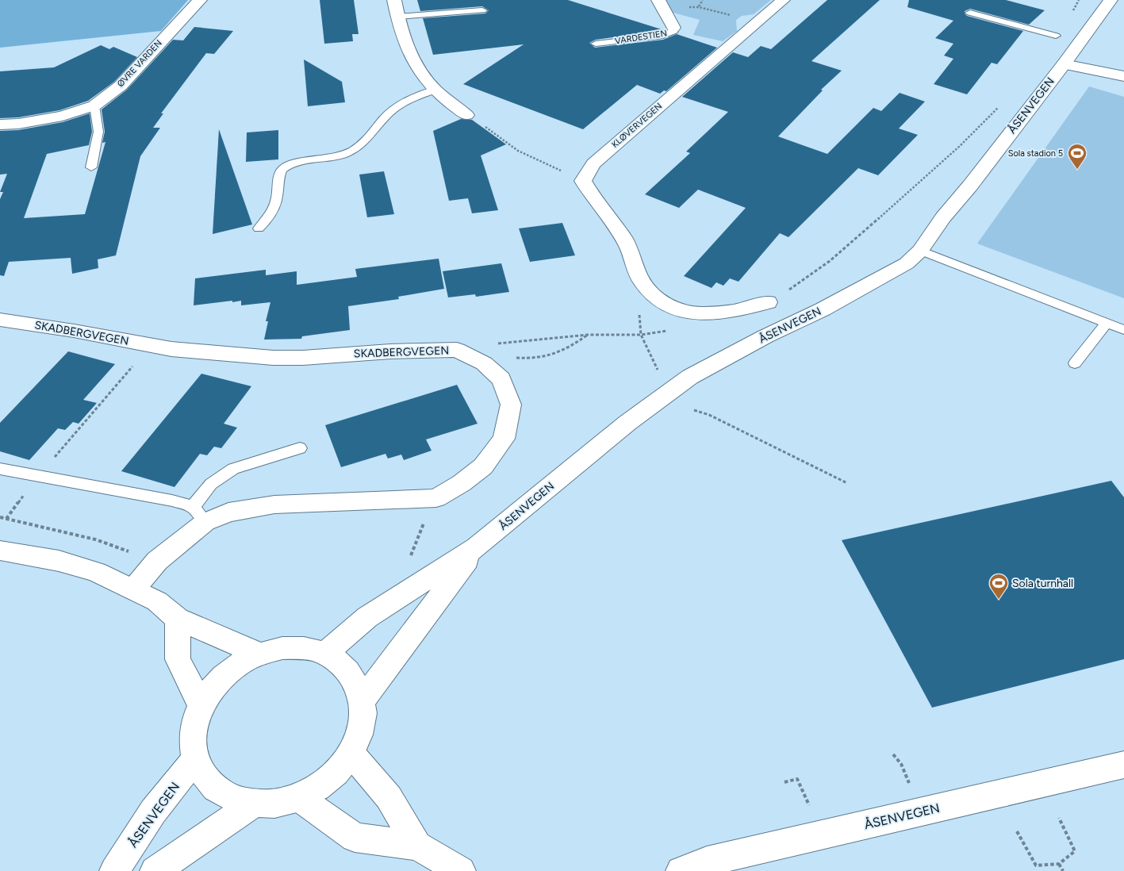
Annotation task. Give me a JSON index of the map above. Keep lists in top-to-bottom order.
{
  "streets": {
    "street": [
      "VARDESTIEN",
      "ØVRE VARDEN",
      "ÅSENVEGEN",
      "KLØVERVEGEN",
      "SKADBERGVEGEN"
    ]
  },
  "places": {
    "sports": ["Sola stadion 5", "Sola turnhall"]
  }
}
